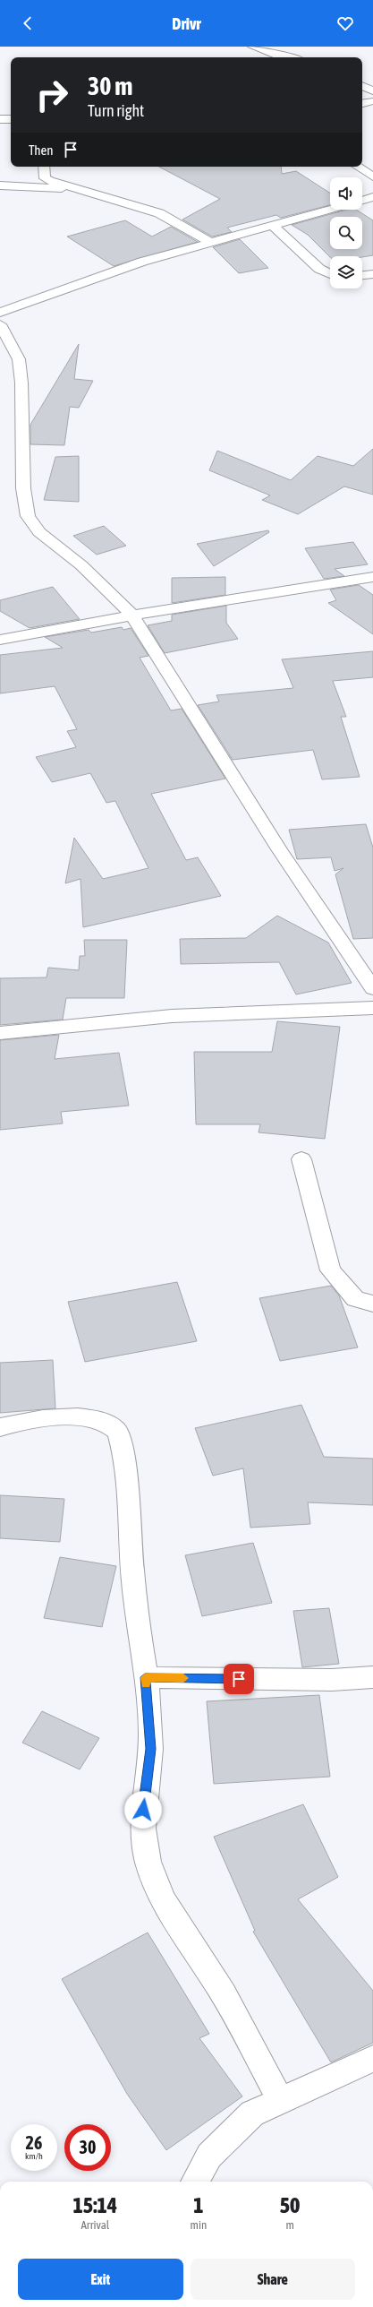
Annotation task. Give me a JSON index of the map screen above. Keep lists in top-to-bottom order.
{
  "page": {
    "header": "Drivr",
    "turn": ["30 m", "Turn right"],
    "then": "Then",
    "speed": "26 km/h",
    "limit": "30",
    "eta": [
      "15:14",
      "Arrival",
      "1",
      "min",
      "50",
      "m"
    ],
    "buttons": ["Exit", "Share"]
  }
}
